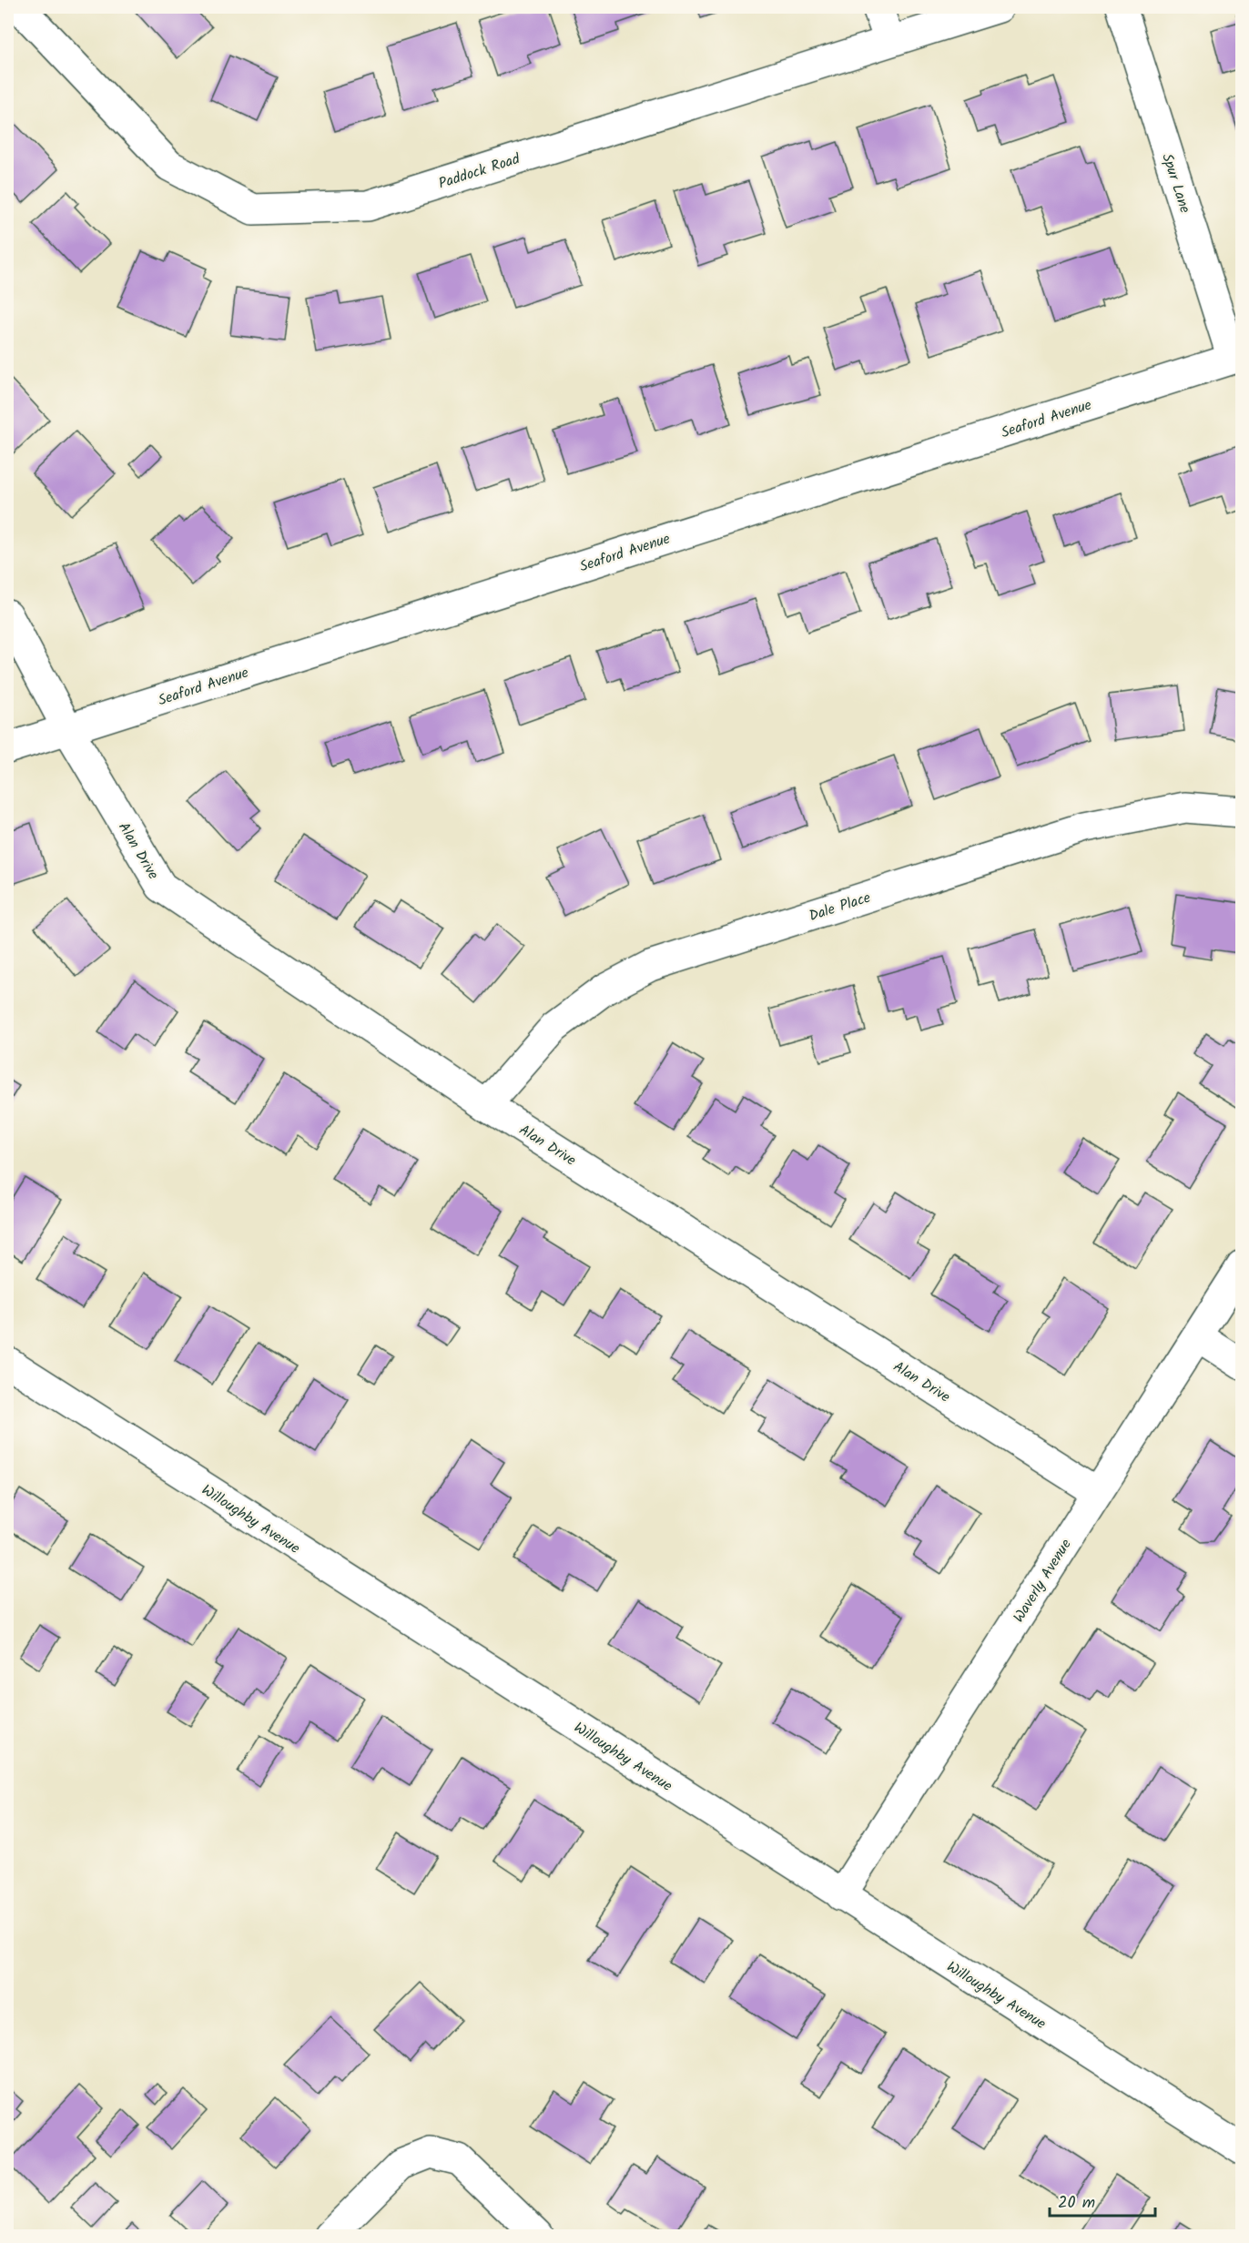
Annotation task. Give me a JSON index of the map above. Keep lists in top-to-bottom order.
{
  "streets": {
    "street": [
      "Paddock Road",
      "Spur Lane",
      "Seaford Avenue",
      "Alan Drive",
      "Dale Place",
      "Willoughby Avenue",
      "Waverly Avenue"
    ]
  },
  "crossings": [
    ["Spur Lane", "Seaford Avenue"],
    ["Seaford Avenue", "Alan Drive"],
    ["Alan Drive", "Dale Place"],
    ["Alan Drive", "Waverly Avenue"],
    ["Willoughby Avenue", "Waverly Avenue"]
  ],
  "scale_bar": "20 m"
}
